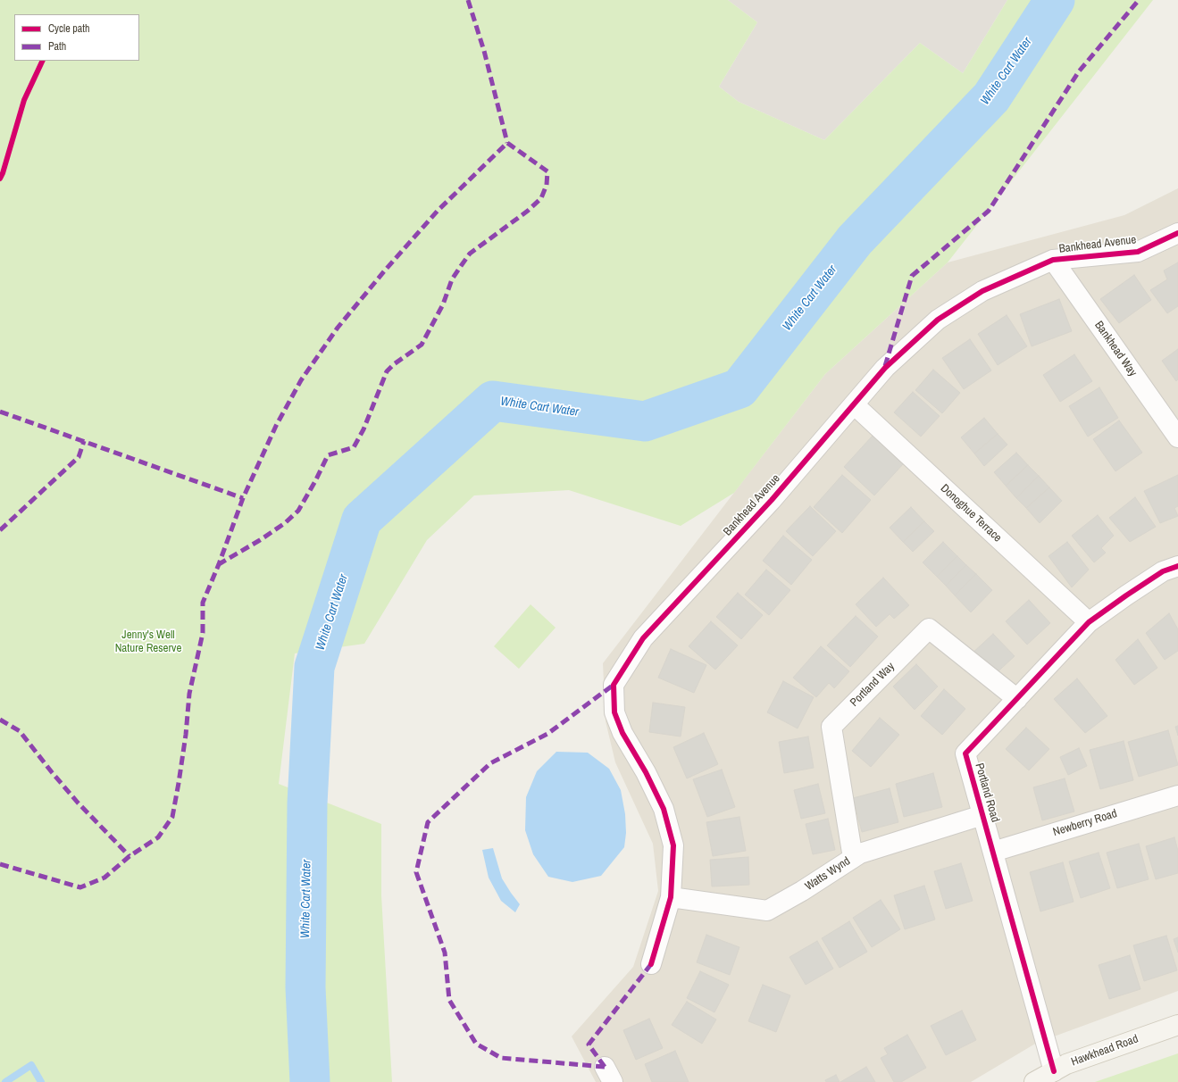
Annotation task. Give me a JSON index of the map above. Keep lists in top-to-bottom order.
{
  "streets": {
    "street": [
      "Bankhead Avenue",
      "Bankhead Way",
      "Donoghue Terrace",
      "Portland Way",
      "Portland Road",
      "Newberry Road",
      "Watts Wynd",
      "Hawkhead Road"
    ]
  },
  "crossings": [
    ["Bankhead Avenue", "Bankhead Way"],
    ["Bankhead Avenue", "Donoghue Terrace"],
    ["Bankhead Avenue", "Watts Wynd"],
    ["Donoghue Terrace", "Portland Road"],
    ["Portland Way", "Portland Road"],
    ["Portland Way", "Watts Wynd"],
    ["Portland Road", "Newberry Road"],
    ["Portland Road", "Watts Wynd"],
    ["Portland Road", "Hawkhead Road"]
  ],
  "water": ["White Cart Water"],
  "parks": ["Jenny's Well Nature Reserve"],
  "legend": ["Cycle path", "Path"]
}
